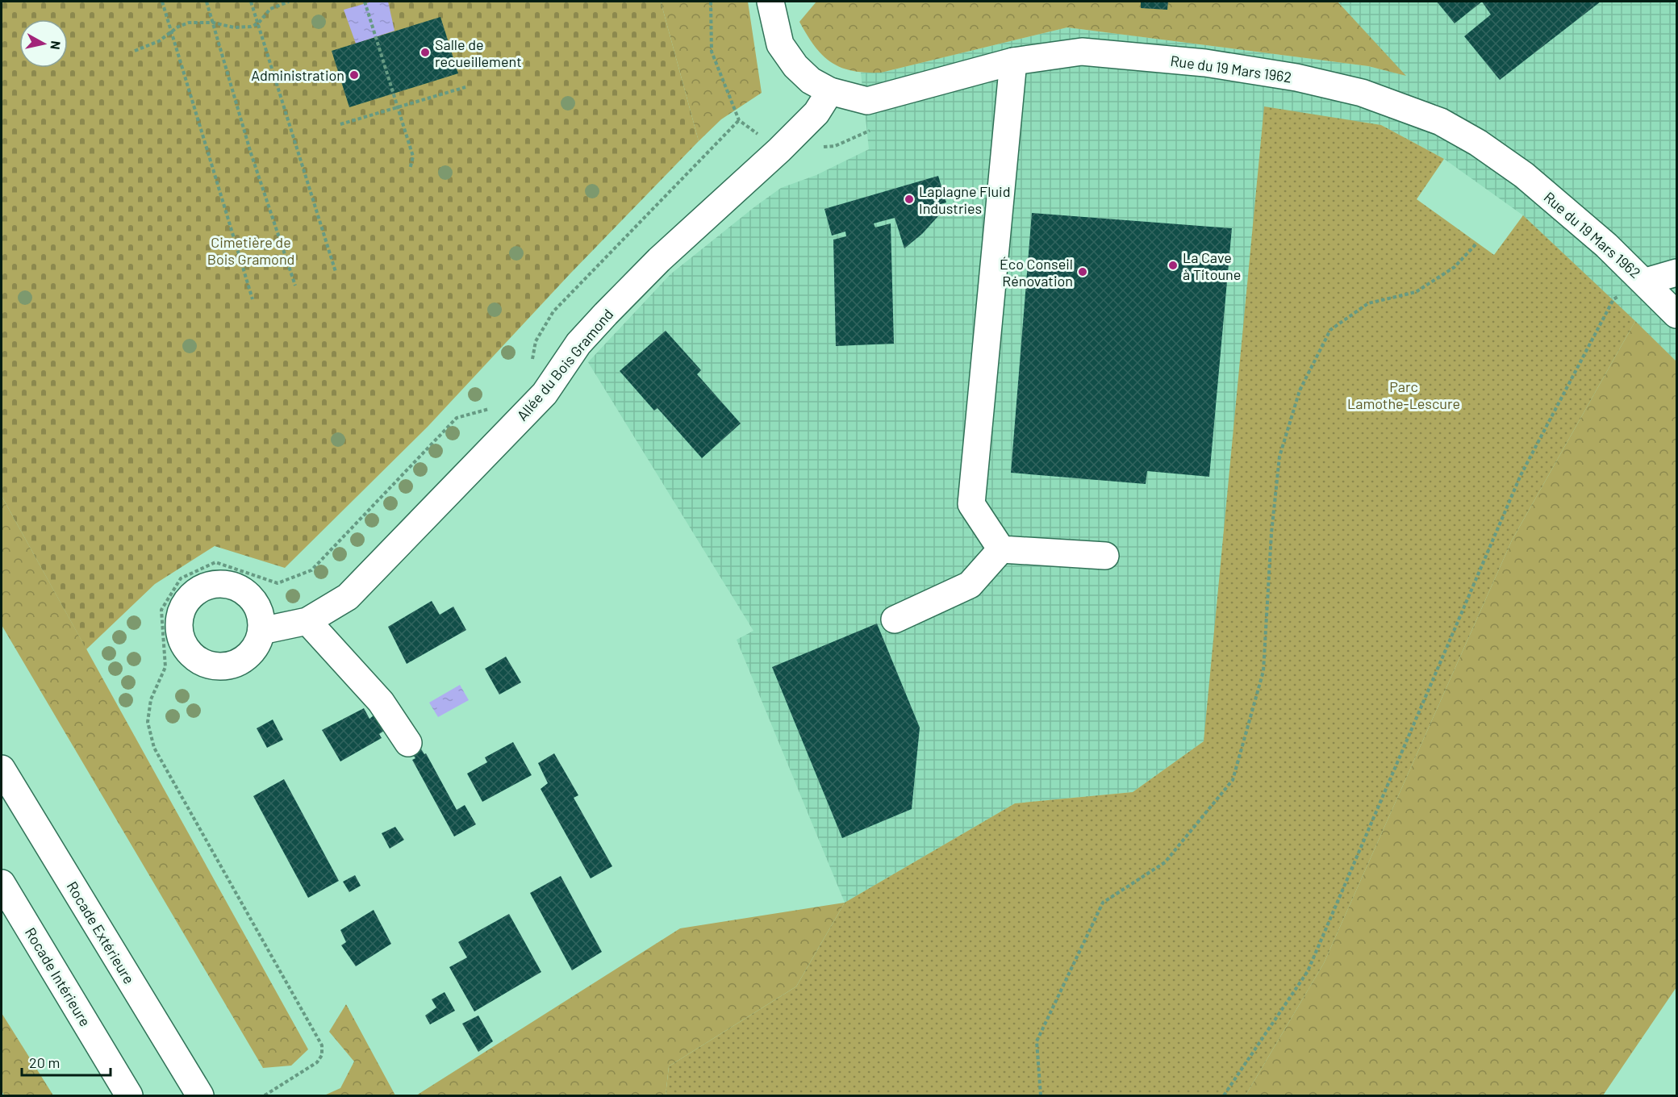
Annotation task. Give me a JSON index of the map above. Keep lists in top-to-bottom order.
{
  "streets": {
    "main road": [
      "Rue du 19 Mars 1962",
      "Allée du Bois Gramond",
      "Rocade Extérieure",
      "Rocade Intérieure"
    ]
  },
  "crossings": [
    ["Rue du 19 Mars 1962", "Allée du Bois Gramond"]
  ],
  "parks": ["Cimetière de Bois Gramond", "Parc Lamothe-Lescure"],
  "places": [
    "Salle de recueillement",
    "Administration",
    "Laplagne Fluid Industries",
    "La Cave à Titoune",
    "Éco Conseil Rénovation"
  ],
  "scale_bar": "20 m",
  "north": "right"
}
